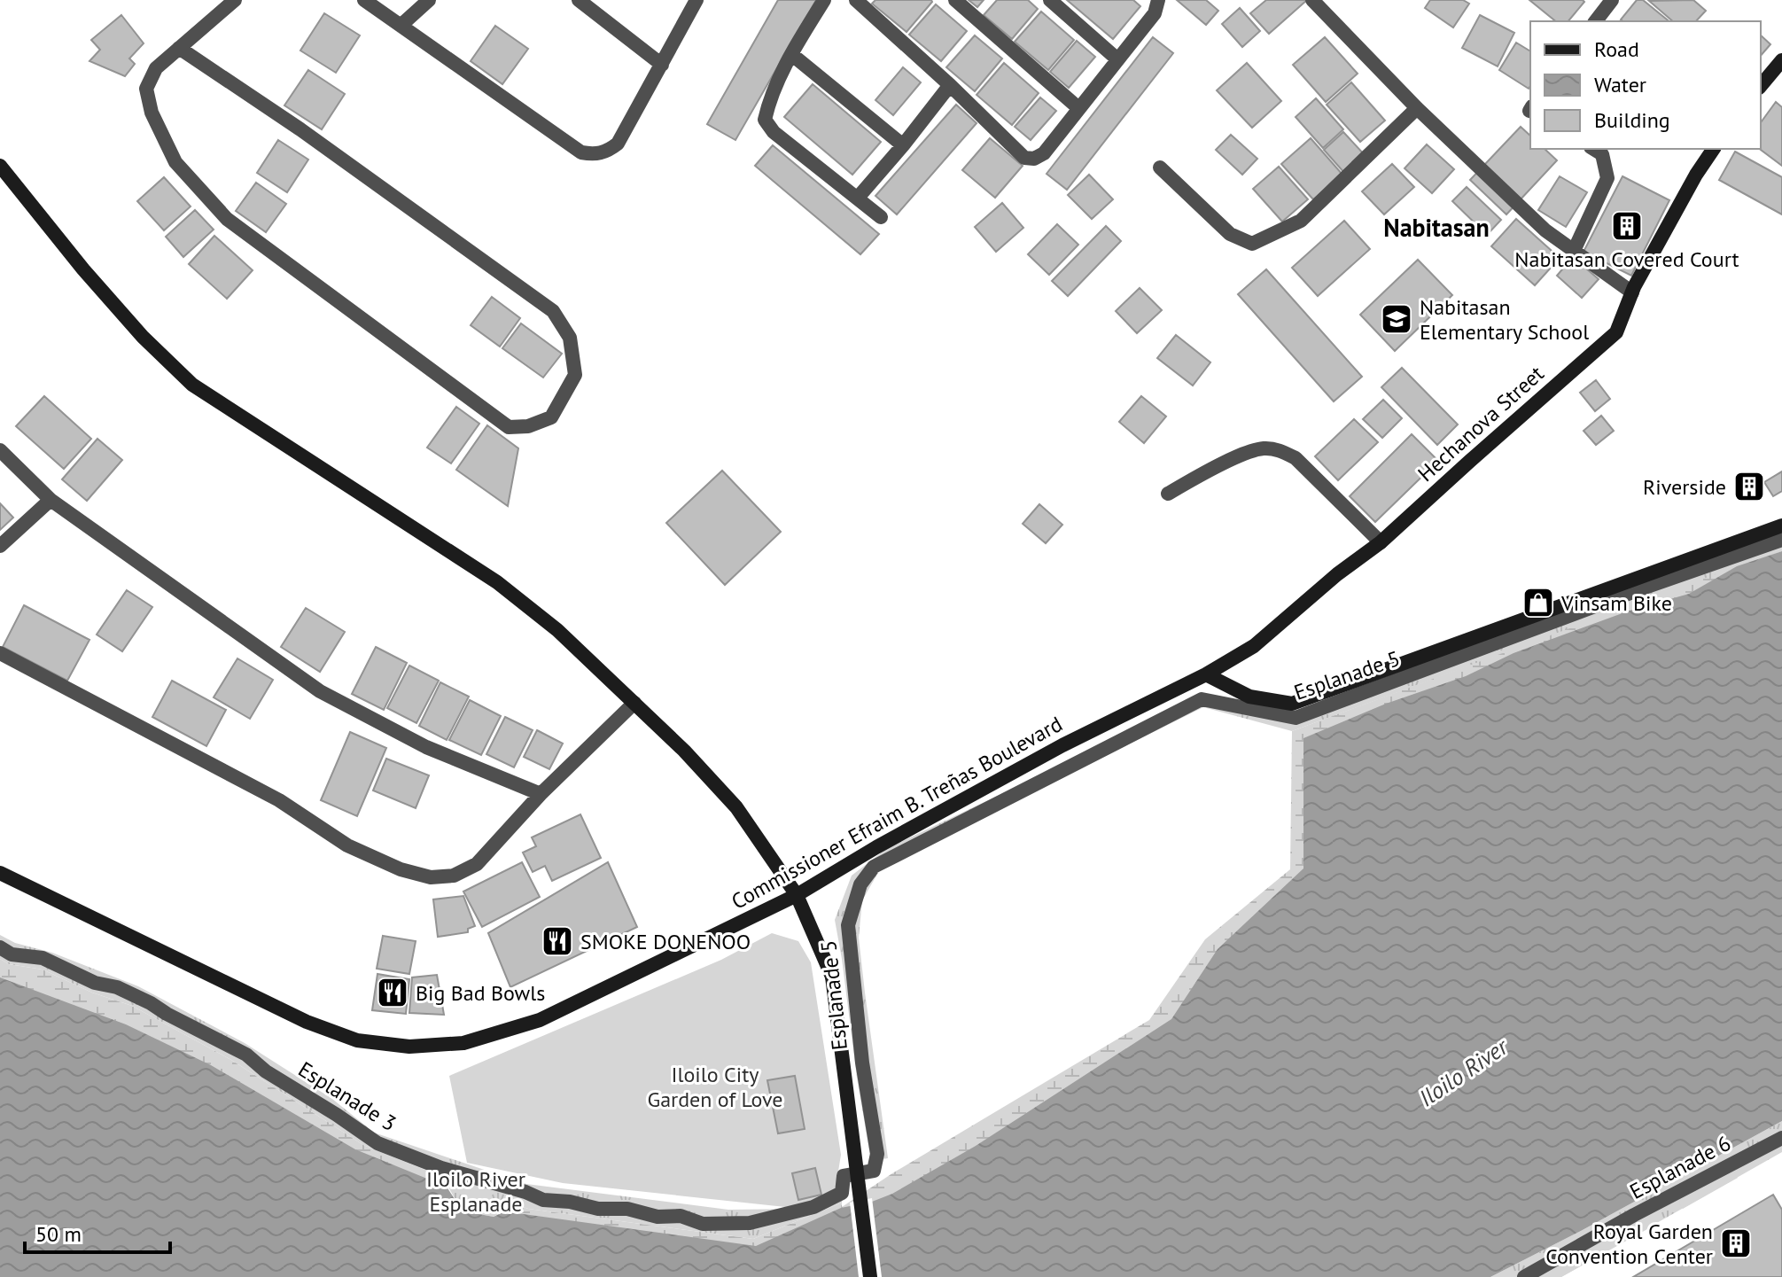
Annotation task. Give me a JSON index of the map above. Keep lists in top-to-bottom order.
{
  "streets": {
    "main road": ["Hechanova Street", "Commissioner Efraim B. Treñas Boulevard"],
    "street": ["Esplanade 5", "Esplanade 3", "Esplanade 6"]
  },
  "crossings": [
    ["Hechanova Street", "Commissioner Efraim B. Treñas Boulevard"],
    ["Esplanade 5", "Esplanade 3"]
  ],
  "districts": ["Nabitasan"],
  "water": ["Iloilo River"],
  "parks": ["Iloilo City Garden of Love", "Iloilo River Esplanade"],
  "places": {
    "building": ["Nabitasan Covered Court", "Riverside", "Royal Garden Convention Center"],
    "school or university": ["Nabitasan Elementary School"],
    "shop": ["Vinsam Bike"],
    "restaurant": ["SMOKE DONENOO", "Big Bad Bowls"]
  },
  "legend": ["Road", "Water", "Building"],
  "scale_bar": "50 m"
}
